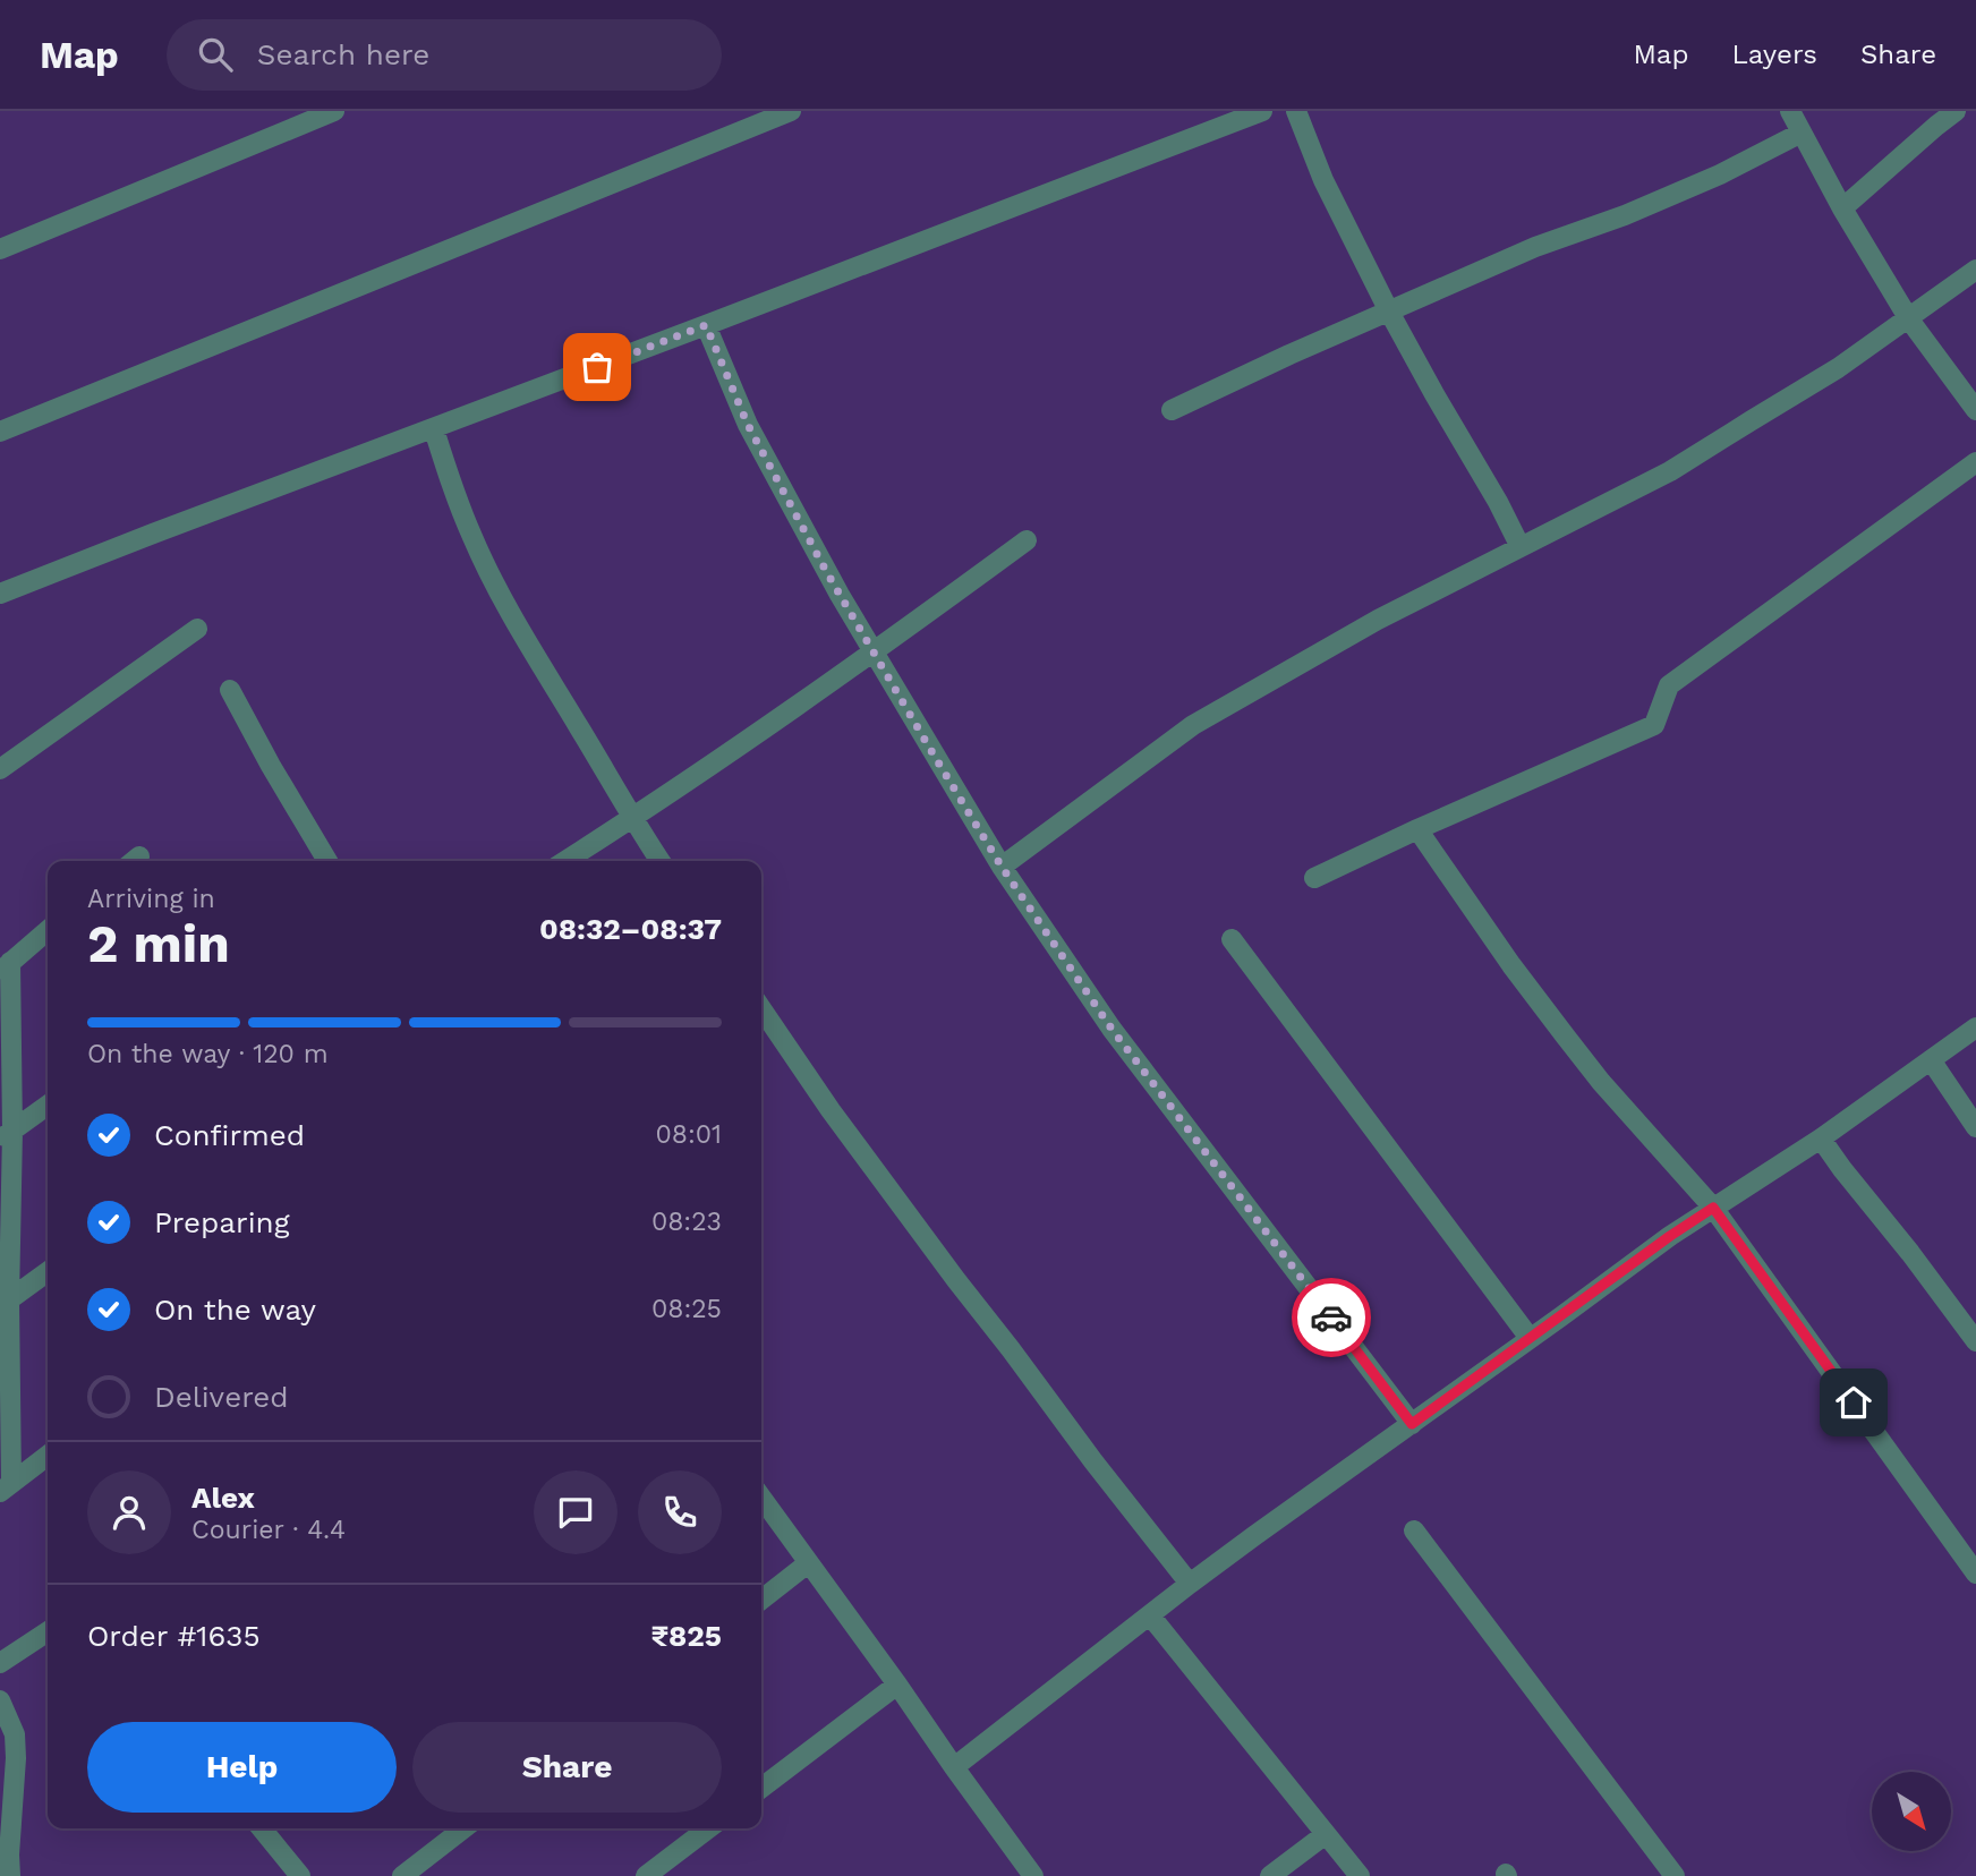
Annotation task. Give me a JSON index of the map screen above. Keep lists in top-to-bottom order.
{
  "north": "bottom right",
  "page": {
    "header": "Map",
    "search": "Search here",
    "nav": ["Map", "Layers", "Share"],
    "heading": ["2 min", "Arriving in", "08:32–08:37"],
    "panel": [
      "Alex",
      "Courier · 4.4",
      "Order #1635",
      "₹825"
    ],
    "bar": "On the way · 120 m",
    "list": [
      ["Confirmed", "08:01"],
      ["Preparing", "08:23"],
      ["On the way", "08:25"],
      "Delivered"
    ],
    "buttons": ["Help", "Share"]
  }
}
